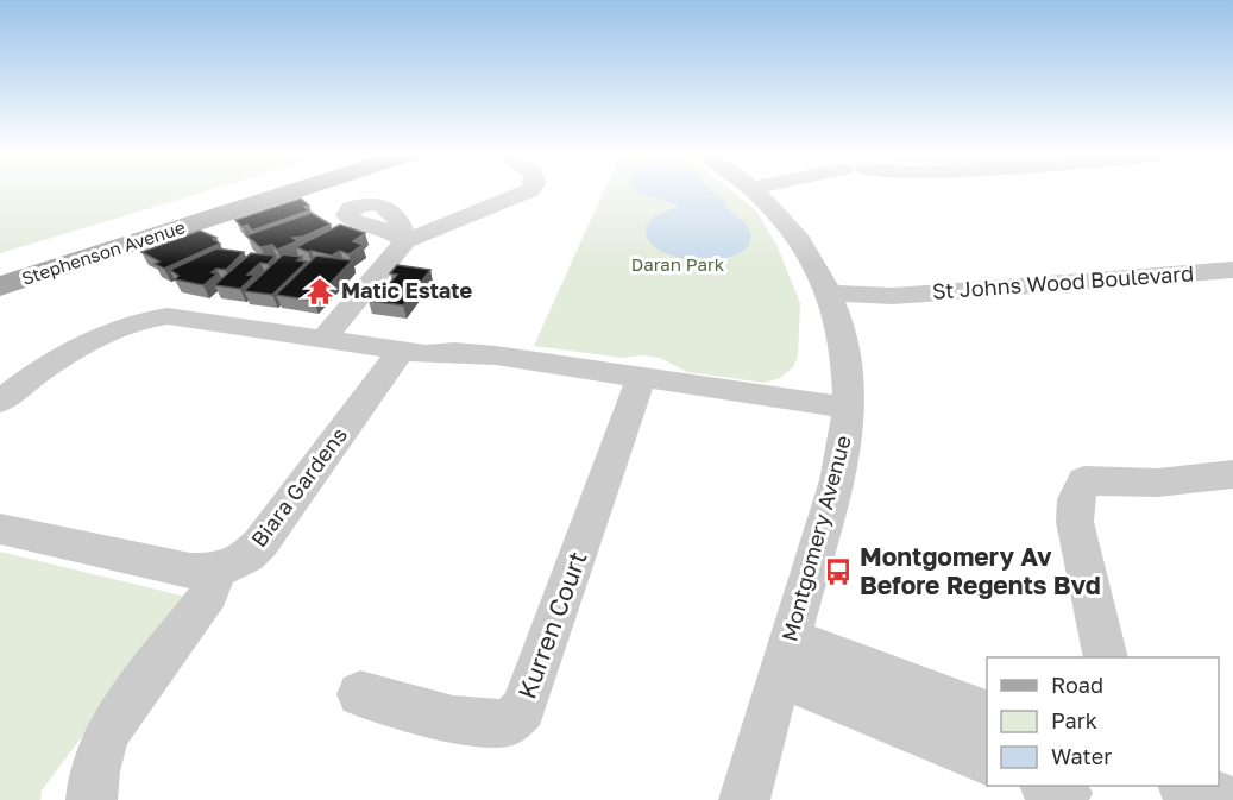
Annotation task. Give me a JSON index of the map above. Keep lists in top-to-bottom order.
{
  "streets": {
    "main road": ["Stephenson Avenue"],
    "street": [
      "St Johns Wood Boulevard",
      "Biara Gardens",
      "Montgomery Avenue",
      "Kurren Court"
    ]
  },
  "crossings": [
    ["St Johns Wood Boulevard", "Montgomery Avenue"]
  ],
  "parks": ["Daran Park"],
  "places": {
    "temple": ["Matic Estate"],
    "bus stop": ["Montgomery Av Before Regents Bvd"]
  },
  "legend": ["Road", "Park", "Water"]
}
